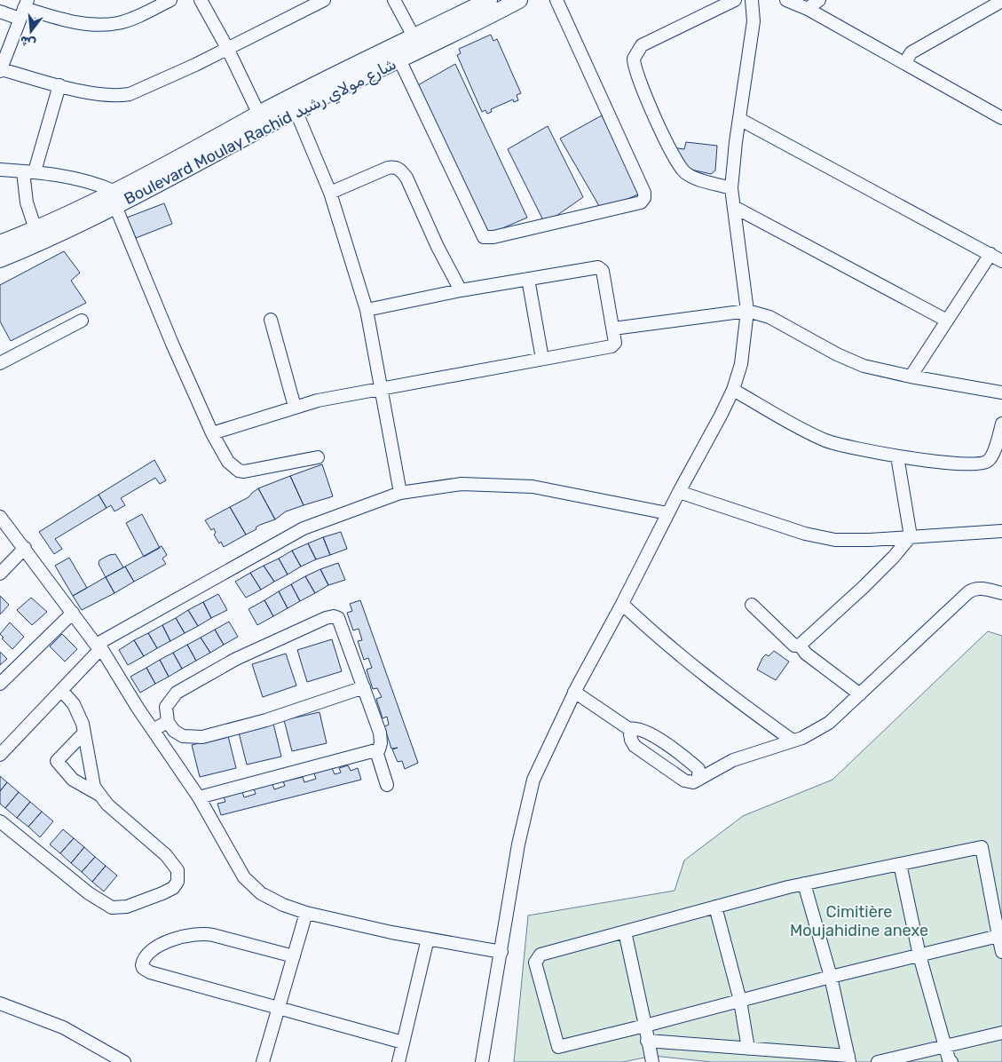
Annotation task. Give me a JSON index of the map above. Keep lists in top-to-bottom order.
{
  "streets": {
    "main road": ["Boulevard Moulay Rachid شارع مولاي رشيد"]
  },
  "parks": ["Cimitière Moujahidine anexe"],
  "north": "bottom"
}
